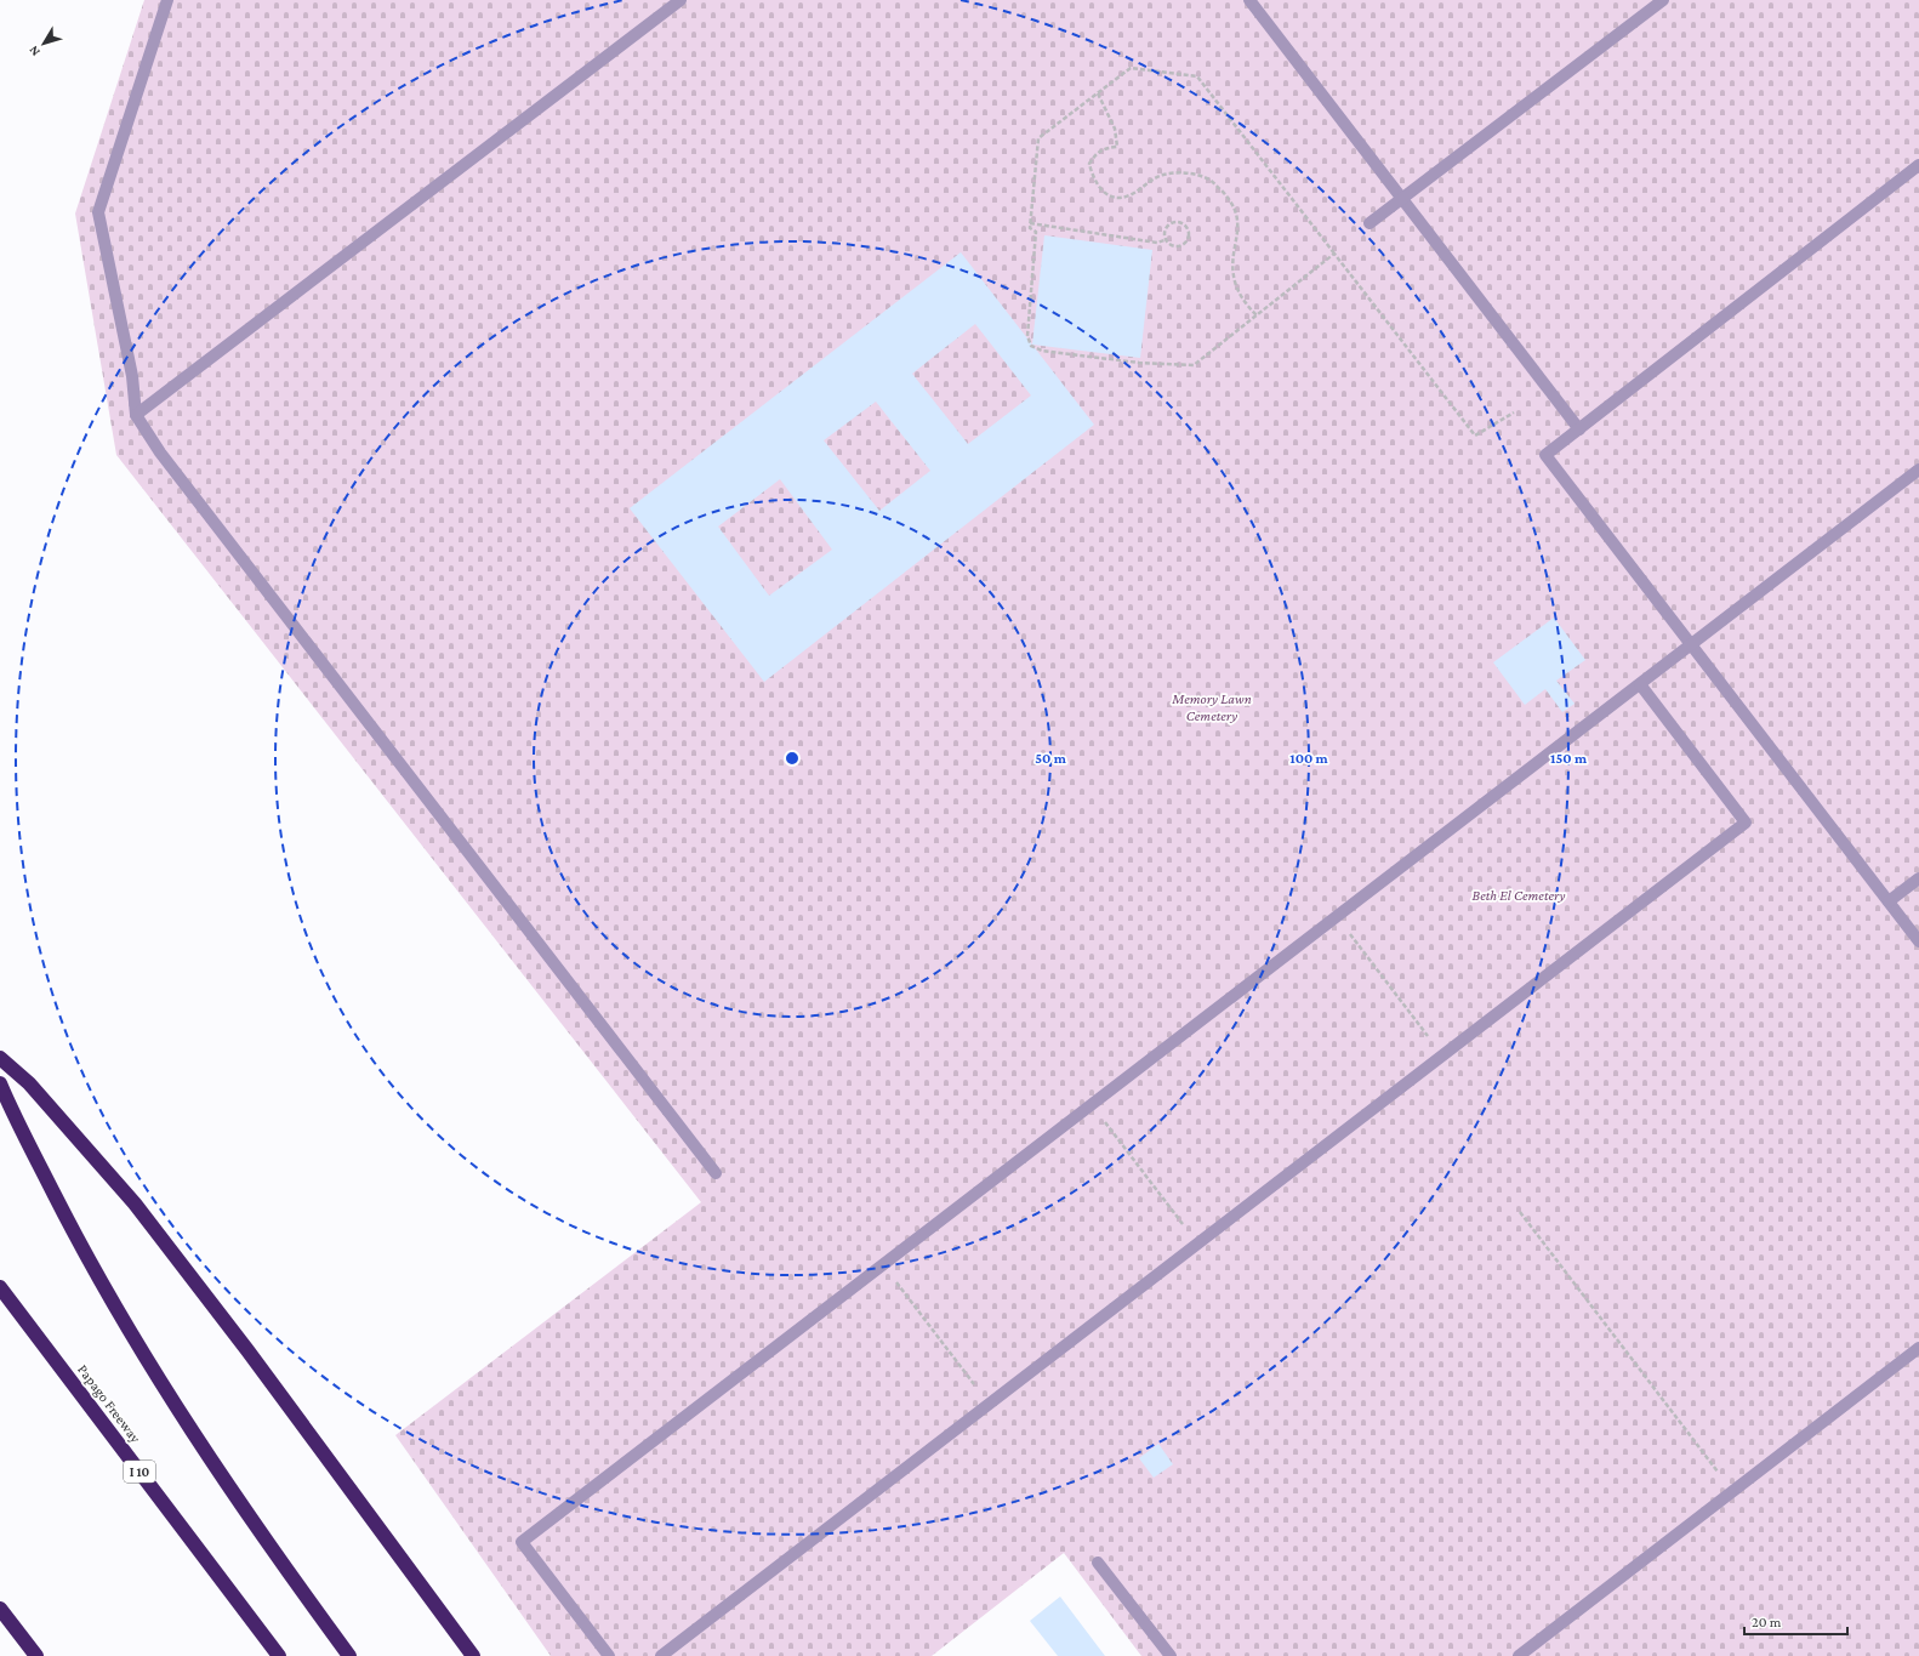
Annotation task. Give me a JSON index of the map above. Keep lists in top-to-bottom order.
{
  "streets": {
    "highway": ["Papago Freeway", "I 10"]
  },
  "parks": ["Memory Lawn Cemetery", "Beth El Cemetery"],
  "scale_bar": "20 m",
  "north": "bottom left",
  "rings": ["50 m", "100 m", "150 m"]
}
